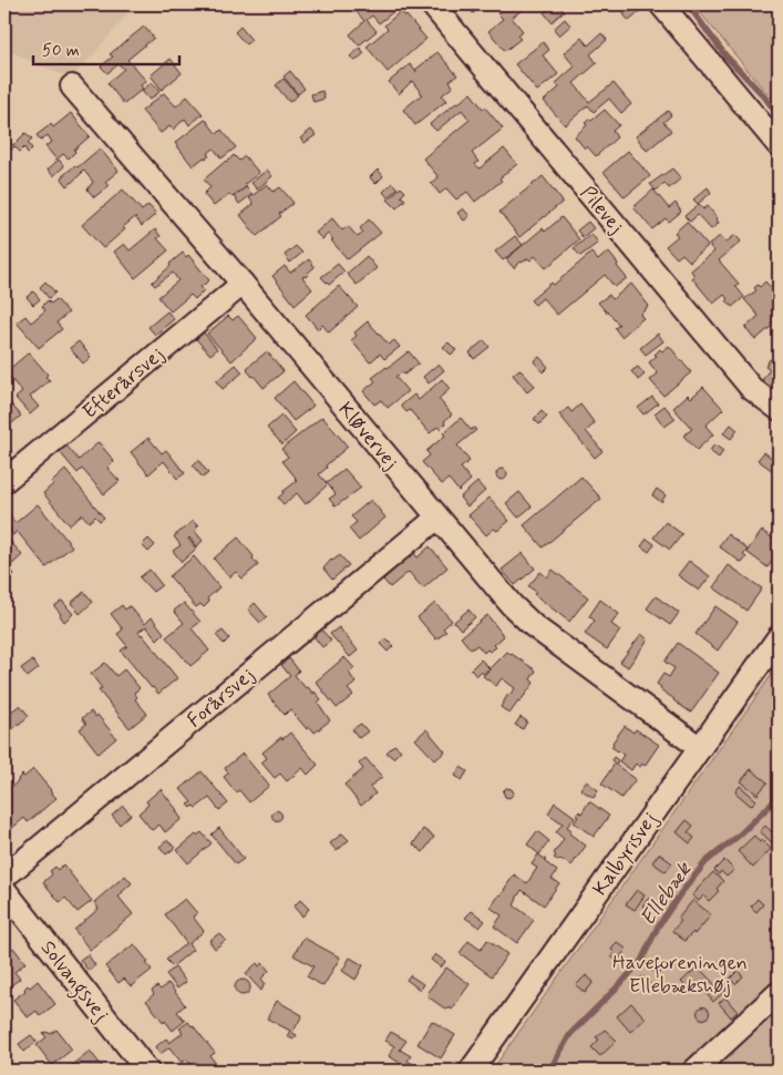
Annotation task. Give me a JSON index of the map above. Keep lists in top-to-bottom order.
{
  "streets": {
    "street": [
      "Pilevej",
      "Efterårsvej",
      "Kløvervej",
      "Forårsvej",
      "Kalbyrisvej",
      "Solvangsvej"
    ]
  },
  "crossings": [
    ["Efterårsvej", "Kløvervej"],
    ["Kløvervej", "Forårsvej"],
    ["Kløvervej", "Kalbyrisvej"]
  ],
  "water": ["Ellebæk"],
  "parks": ["Haveforeningen Ellebækshøj"],
  "scale_bar": "50 m"
}
